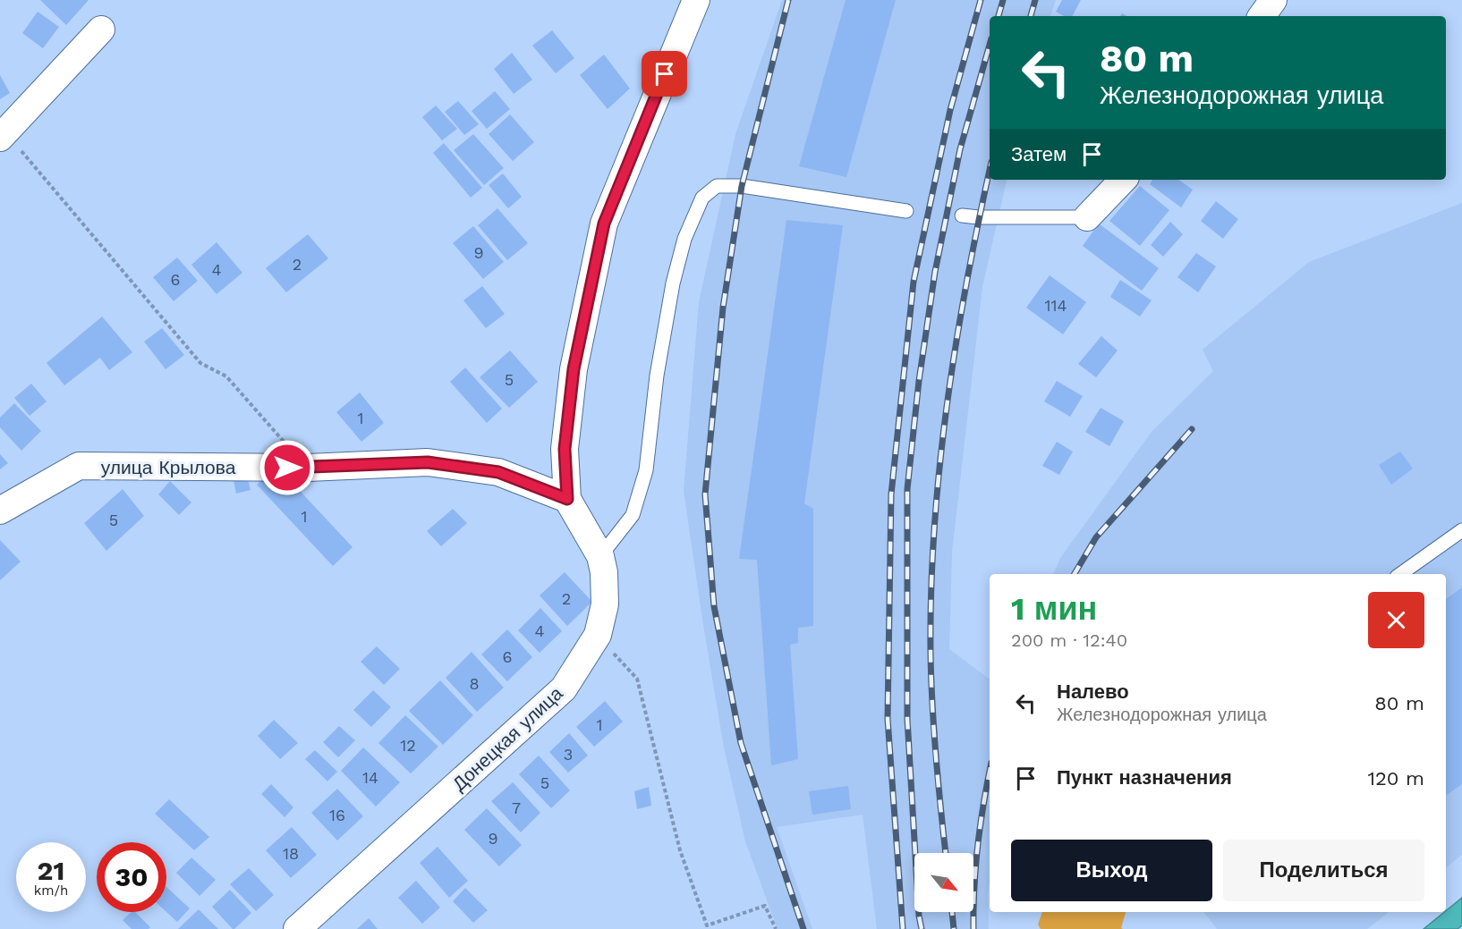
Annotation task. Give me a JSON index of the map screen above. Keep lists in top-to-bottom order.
{
  "streets": {
    "street": ["улица Крылова", "Донецкая улица"]
  },
  "crossings": [
    ["улица Крылова", "Донецкая улица"]
  ],
  "house_numbers": [
    "9",
    "2",
    "4",
    "6",
    "114",
    "5",
    "1",
    "1",
    "5",
    "2",
    "4",
    "6",
    "8",
    "1",
    "12",
    "3",
    "14",
    "5",
    "7",
    "16",
    "9",
    "18"
  ],
  "north": "bottom right",
  "page": {
    "turn": ["80 m", "Железнодорожная улица"],
    "then": "Затем",
    "heading": ["1 мин", "200 m · 12:40"],
    "list": [
      {
        "name": "Налево",
        "note": "Железнодорожная улица",
        "value": "80 m"
      },
      {
        "name": "Пункт назначения",
        "value": "120 m"
      }
    ],
    "buttons": ["Выход", "Поделиться"],
    "speed": "21 km/h",
    "limit": "30"
  }
}
